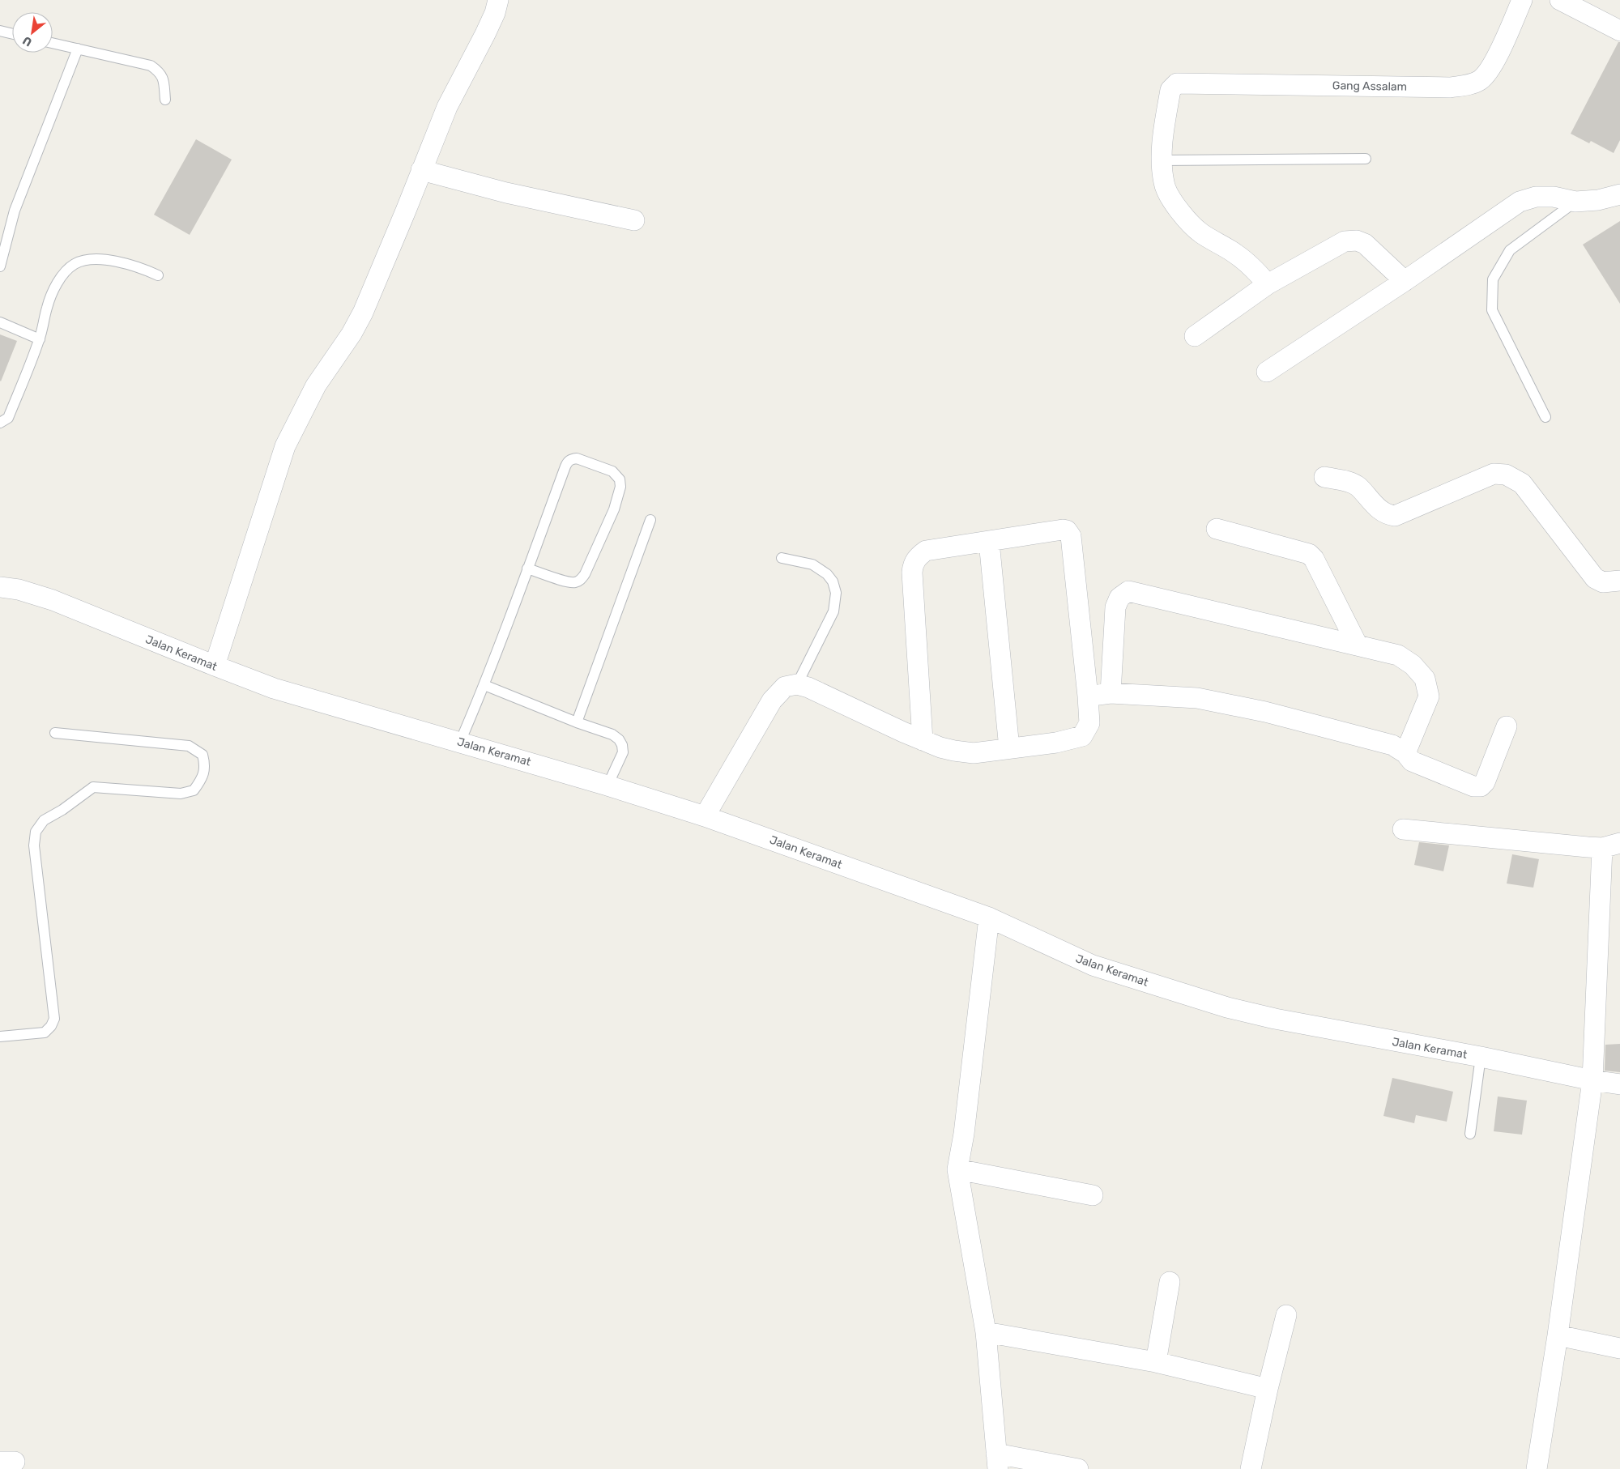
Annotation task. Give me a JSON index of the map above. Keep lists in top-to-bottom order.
{
  "streets": {
    "street": ["Gang Assalam", "Jalan Keramat"]
  },
  "north": "bottom left"
}
